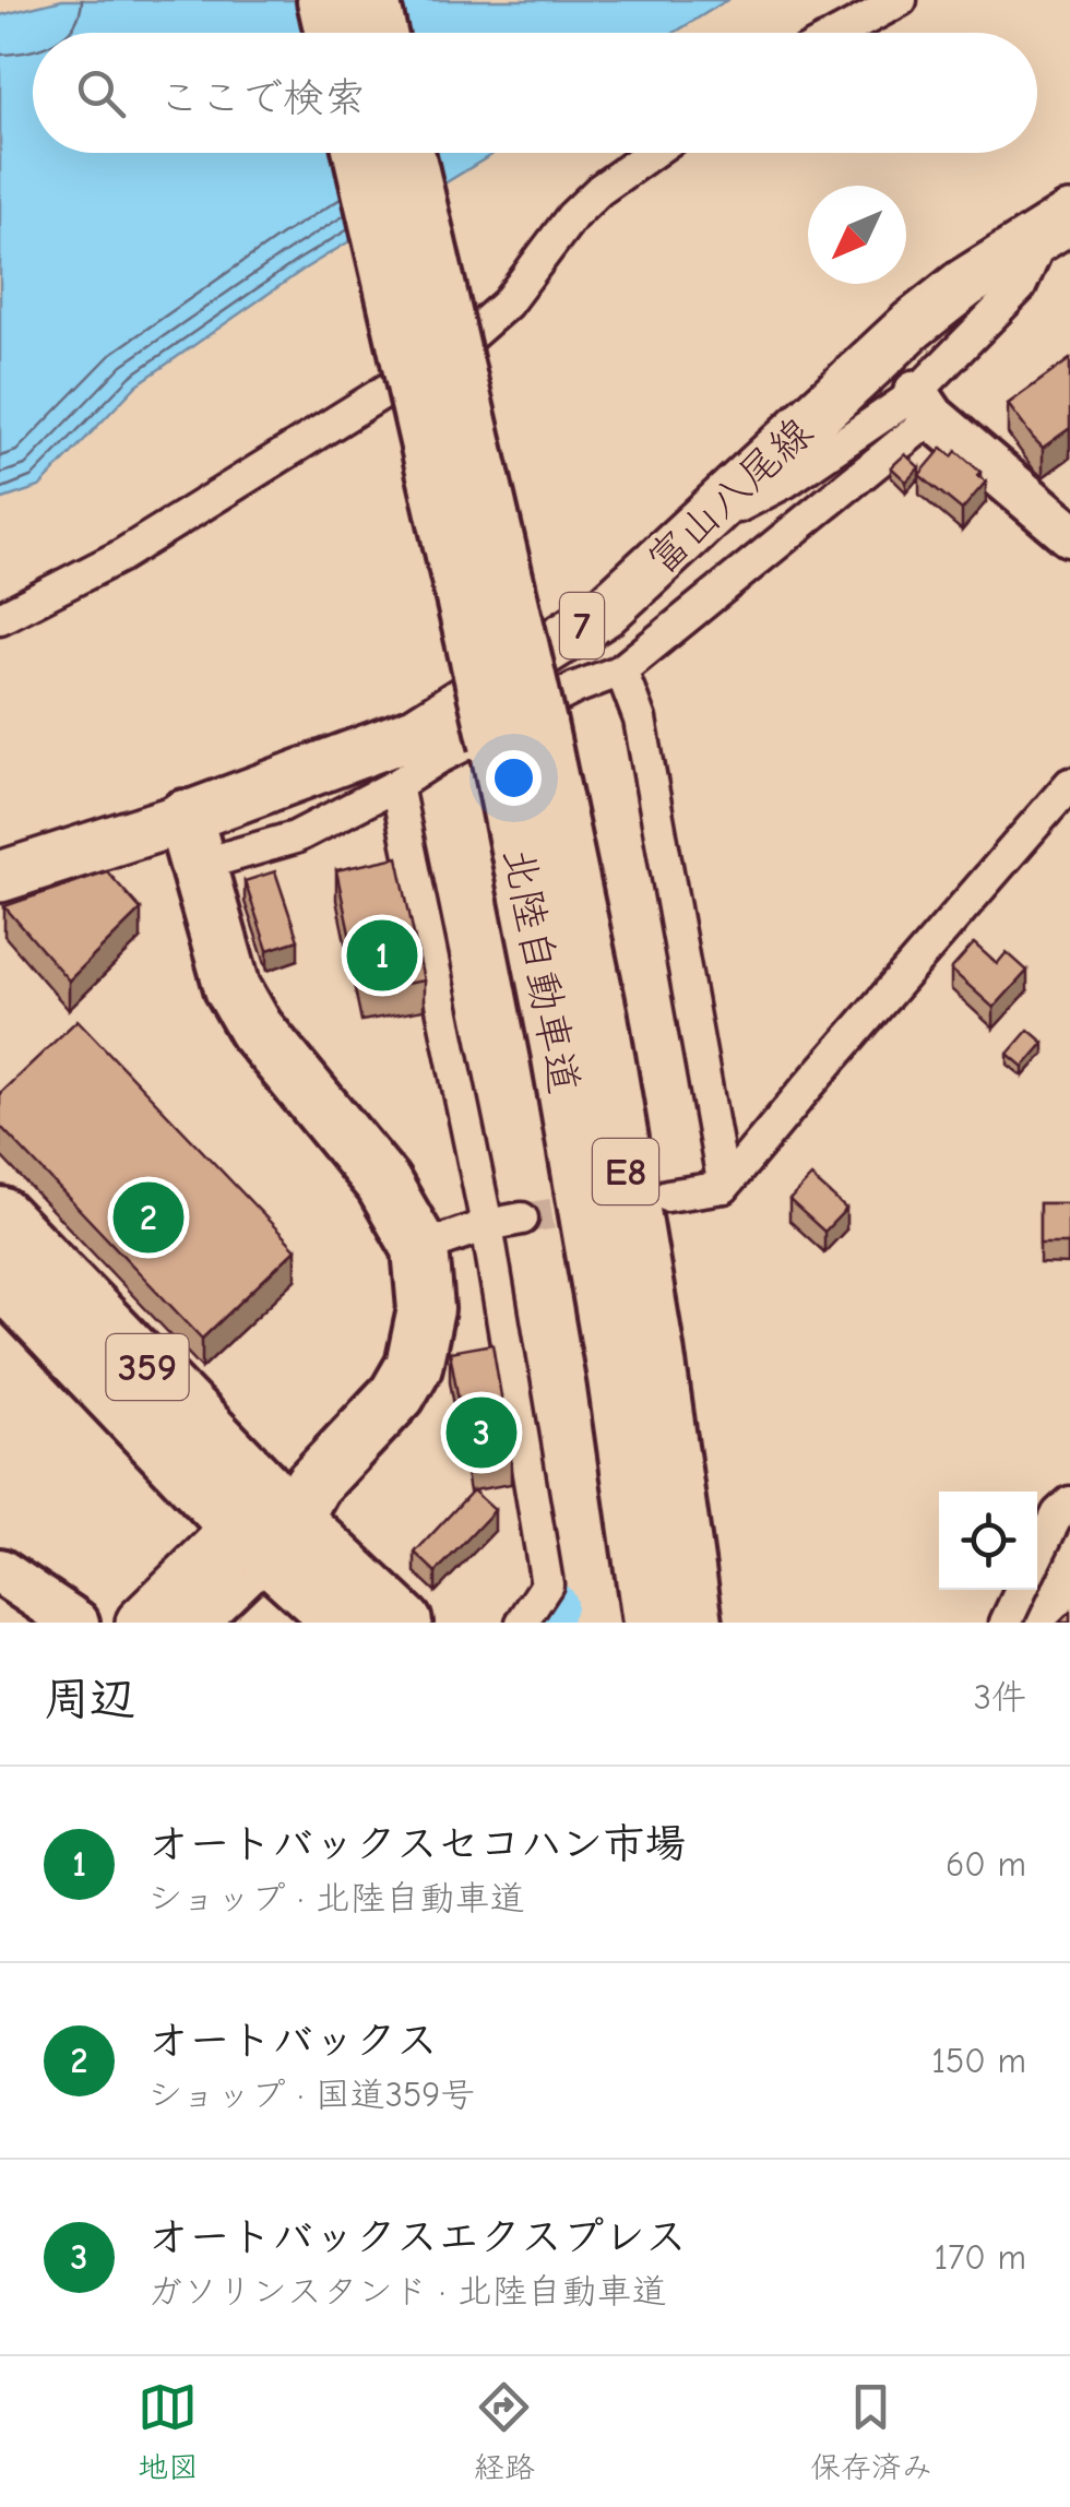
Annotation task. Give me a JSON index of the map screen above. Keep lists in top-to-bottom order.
{
  "streets": {
    "highway": ["北陸自動車道", "E8", "359"],
    "main road": ["富山八尾線", "7"]
  },
  "north": "bottom left",
  "page": {
    "search": "ここで検索",
    "pins": ["1", "2", "3"],
    "heading": ["周辺", "3件"],
    "list": [
      {
        "mark": "1",
        "name": "オートバックスセコハン市場",
        "note": "ショップ · 北陸自動車道",
        "value": "60 m"
      },
      {
        "mark": "2",
        "name": "オートバックス",
        "note": "ショップ · 国道359号",
        "value": "150 m"
      },
      {
        "mark": "3",
        "name": "オートバックスエクスプレス",
        "note": "ガソリンスタンド · 北陸自動車道",
        "value": "170 m"
      }
    ],
    "nav": ["地図", "経路", "保存済み"]
  }
}
